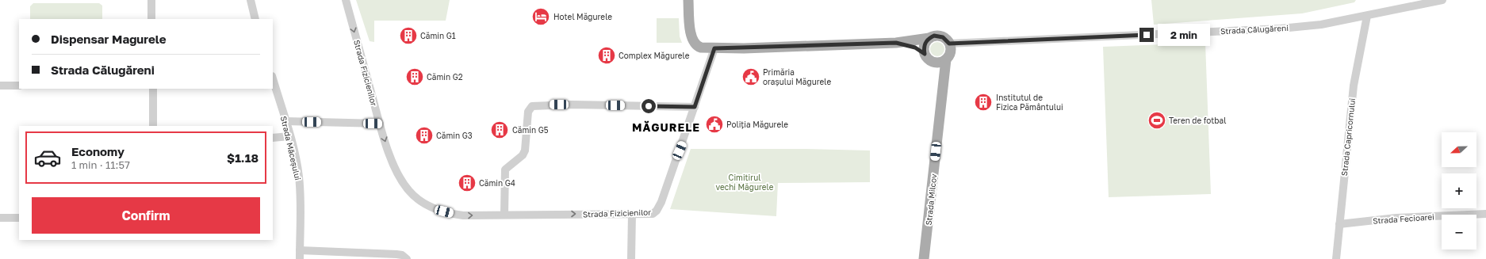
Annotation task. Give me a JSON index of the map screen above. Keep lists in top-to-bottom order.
{
  "streets": {
    "main road": ["Strada Milcov"],
    "street": [
      "Strada Călugăreni",
      "Strada Fizicienilor",
      "Strada Capricornului",
      "Strada Măceșului",
      "Strada Fecioarei"
    ]
  },
  "crossings": [
    ["Strada Călugăreni", "Strada Capricornului"],
    ["Strada Călugăreni", "Strada Milcov"],
    ["Strada Capricornului", "Strada Fecioarei"]
  ],
  "one_way": ["Strada Fizicienilor"],
  "districts": ["MĂGURELE"],
  "parks": ["Cimitirul vechi Măgurele"],
  "places": {
    "hotel": ["Hotel Măgurele"],
    "building": [
      "Cămin G1",
      "Complex Măgurele",
      "Cămin G2",
      "Institutul de Fizica Pământului",
      "Cămin G5",
      "Cămin G3",
      "Cămin G4"
    ],
    "public building": ["Primăria orașului Măgurele", "Poliția Măgurele"],
    "sports": ["Teren de fotbal"]
  },
  "north": "left",
  "page": {
    "banner": ["Dispensar Magurele", "Strada Călugăreni"],
    "bubble": "2 min",
    "list": [
      {
        "name": "Economy",
        "note": "1 min · 11:57",
        "value": "$1.18"
      }
    ],
    "map_buttons": ["+", "−"],
    "buttons": "Confirm"
  }
}
